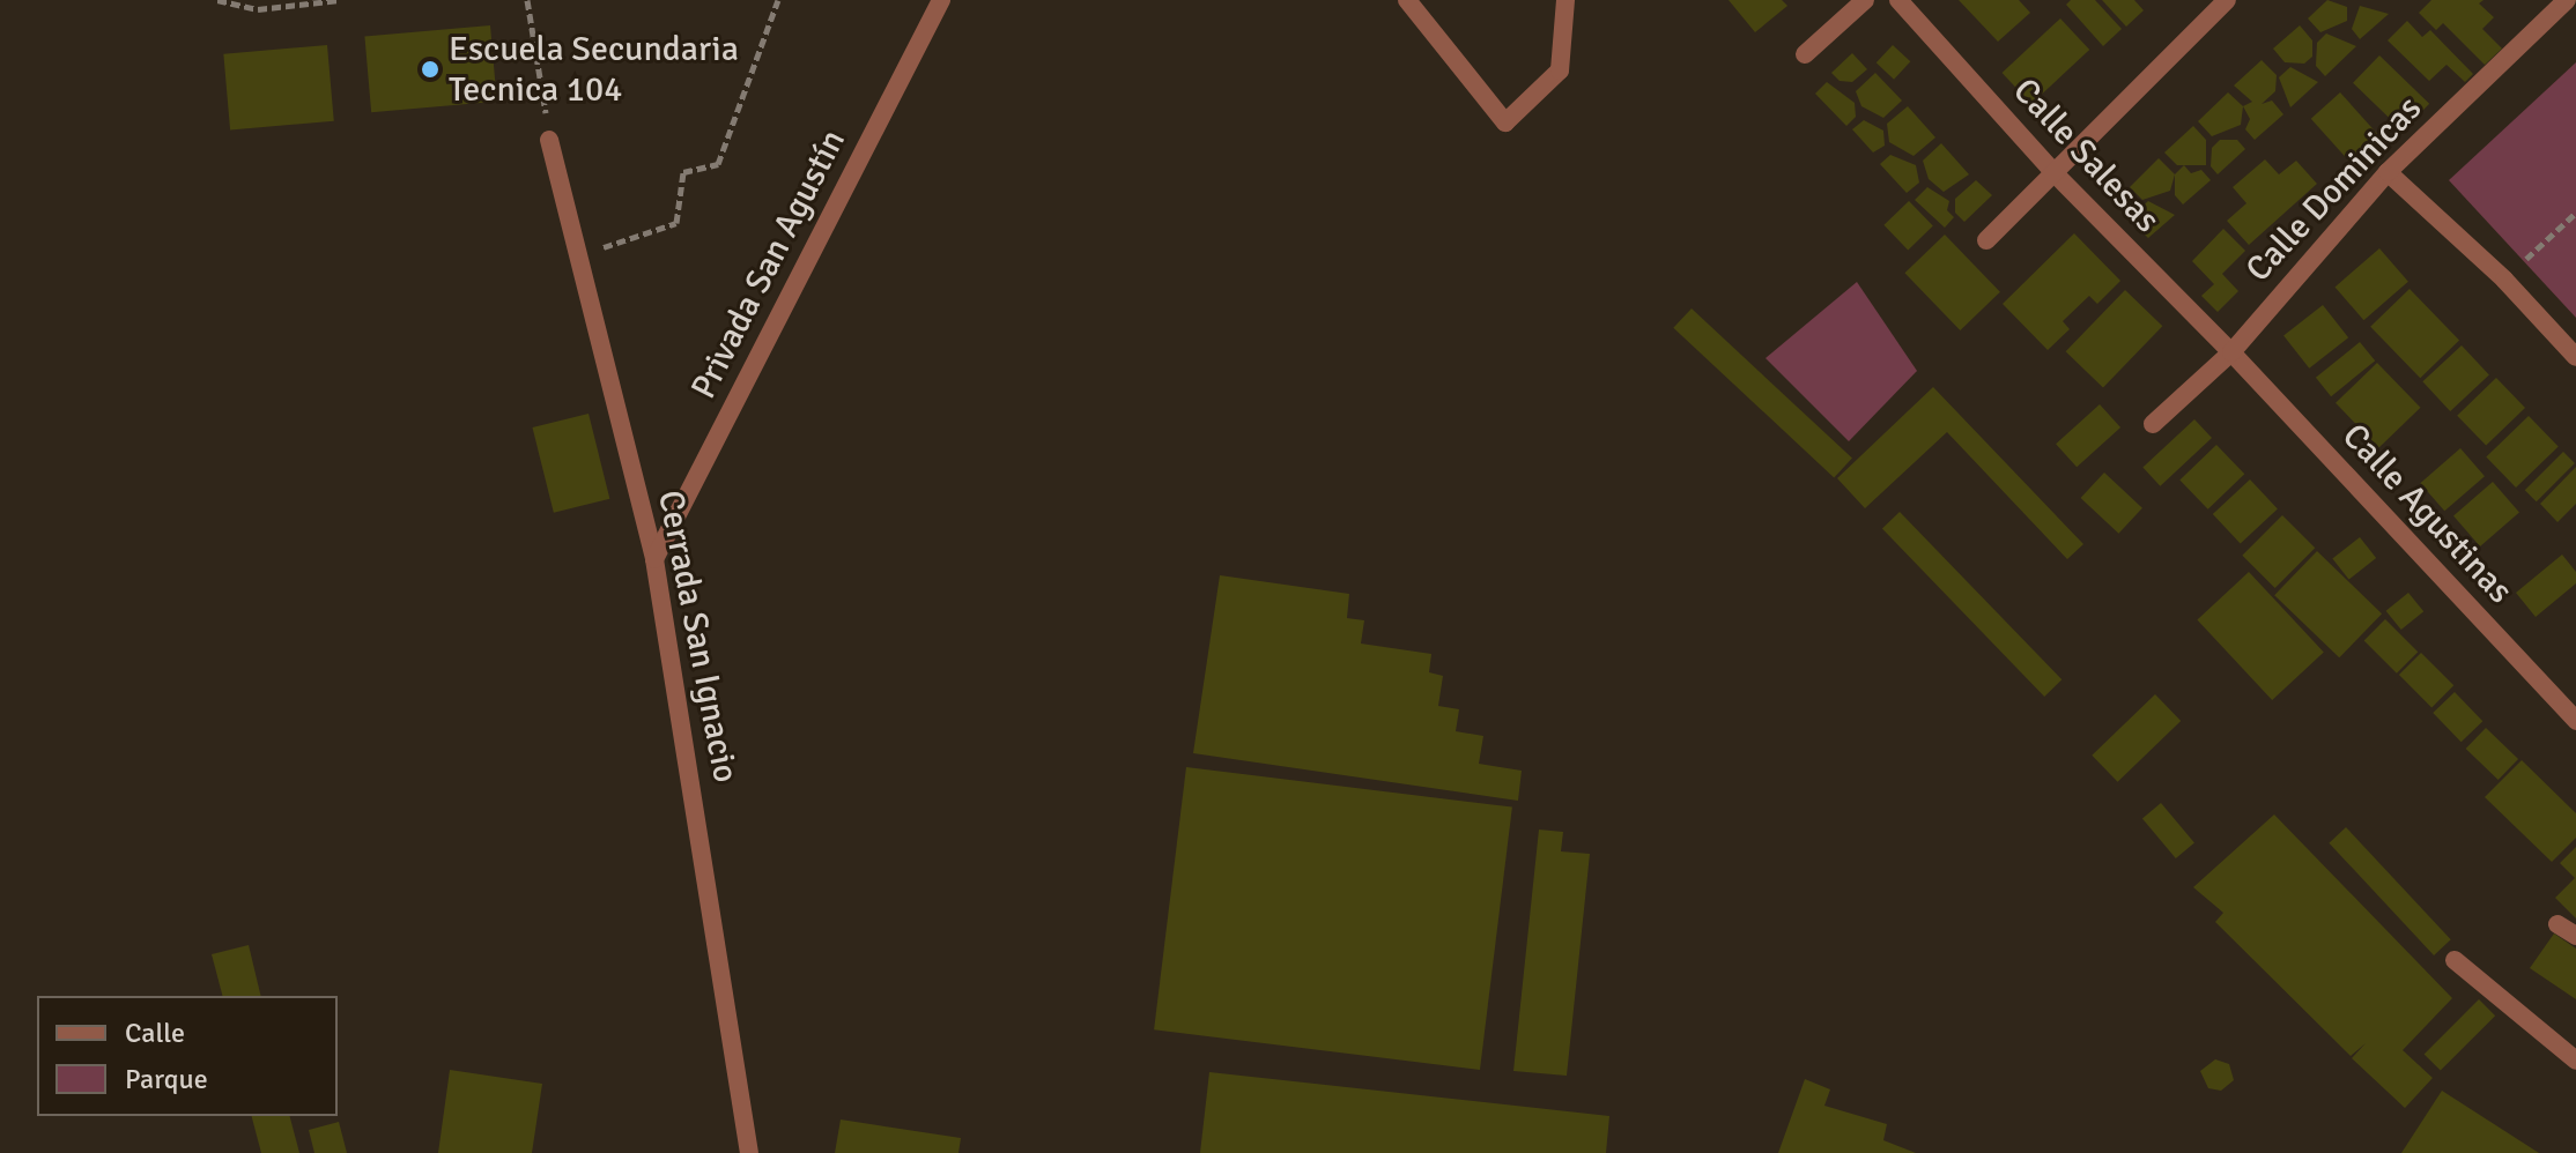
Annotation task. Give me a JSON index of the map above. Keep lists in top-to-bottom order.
{
  "streets": {
    "street": [
      "Calle Salesas",
      "Calle Dominicas",
      "Privada San Agustín",
      "Calle Agustinas",
      "Cerrada San Ignacio"
    ]
  },
  "crossings": [
    ["Calle Salesas", "Calle Dominicas"],
    ["Calle Salesas", "Calle Agustinas"],
    ["Calle Dominicas", "Calle Agustinas"],
    ["Privada San Agustín", "Cerrada San Ignacio"]
  ],
  "places": ["Escuela Secundaria Tecnica 104"],
  "legend": ["Calle", "Parque"]
}
